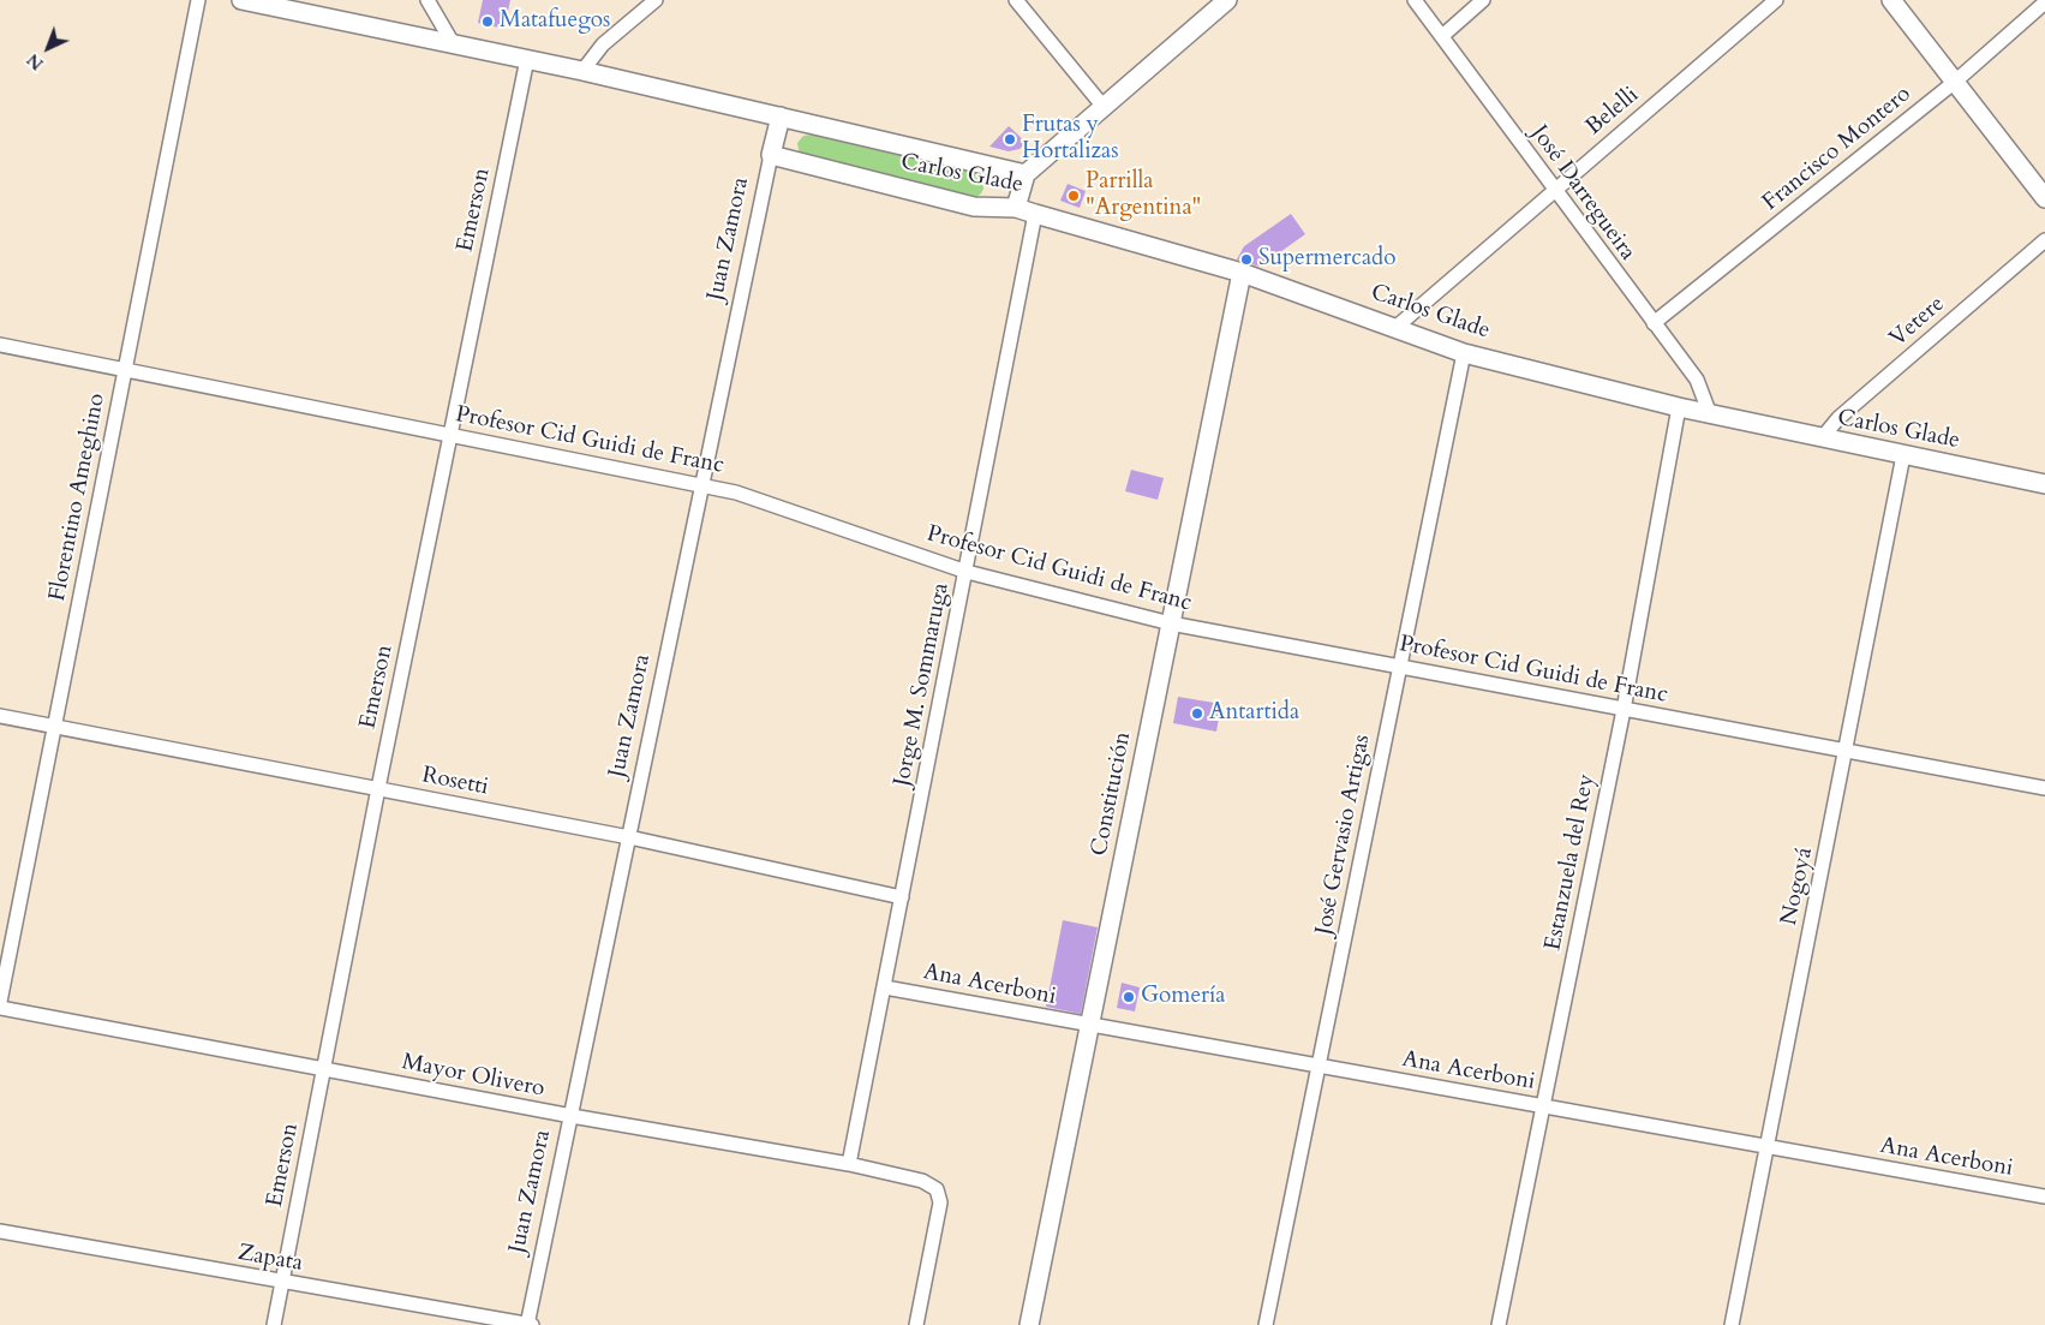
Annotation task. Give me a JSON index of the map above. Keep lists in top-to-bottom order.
{
  "streets": {
    "street": [
      "Belelli",
      "Francisco Montero",
      "Carlos Glade",
      "José Darregueira",
      "Emerson",
      "Juan Zamora",
      "Vetere",
      "Profesor Cid Guidi de Franc",
      "Florentino Ameghino",
      "Jorge M. Sommaruga",
      "Rosetti",
      "Constitución",
      "José Gervasio Artigas",
      "Estanzuela del Rey",
      "Nogoyá",
      "Ana Acerboni",
      "Mayor Olivero",
      "Zapata"
    ]
  },
  "crossings": [
    ["Belelli", "Carlos Glade"],
    ["Belelli", "José Darregueira"],
    ["Francisco Montero", "José Darregueira"],
    ["Carlos Glade", "José Darregueira"],
    ["Carlos Glade", "Emerson"],
    ["Carlos Glade", "Juan Zamora"],
    ["Carlos Glade", "Vetere"],
    ["Carlos Glade", "Jorge M. Sommaruga"],
    ["Carlos Glade", "Constitución"],
    ["Carlos Glade", "José Gervasio Artigas"],
    ["Carlos Glade", "Estanzuela del Rey"],
    ["Carlos Glade", "Nogoyá"],
    ["Emerson", "Profesor Cid Guidi de Franc"],
    ["Emerson", "Rosetti"],
    ["Emerson", "Mayor Olivero"],
    ["Emerson", "Zapata"],
    ["Juan Zamora", "Profesor Cid Guidi de Franc"],
    ["Juan Zamora", "Rosetti"],
    ["Juan Zamora", "Mayor Olivero"],
    ["Juan Zamora", "Zapata"],
    ["Profesor Cid Guidi de Franc", "Florentino Ameghino"],
    ["Profesor Cid Guidi de Franc", "Jorge M. Sommaruga"],
    ["Profesor Cid Guidi de Franc", "Constitución"],
    ["Profesor Cid Guidi de Franc", "José Gervasio Artigas"],
    ["Profesor Cid Guidi de Franc", "Estanzuela del Rey"],
    ["Profesor Cid Guidi de Franc", "Nogoyá"],
    ["Florentino Ameghino", "Rosetti"],
    ["Jorge M. Sommaruga", "Rosetti"],
    ["Jorge M. Sommaruga", "Ana Acerboni"],
    ["Jorge M. Sommaruga", "Mayor Olivero"],
    ["Constitución", "Ana Acerboni"],
    ["José Gervasio Artigas", "Ana Acerboni"],
    ["Estanzuela del Rey", "Ana Acerboni"],
    ["Nogoyá", "Ana Acerboni"]
  ],
  "places": [
    "Matafuegos",
    "Frutas y Hortalizas",
    "Parrilla \"Argentina\"",
    "Supermercado",
    "Antartida",
    "Gomería"
  ],
  "north": "bottom left"
}
